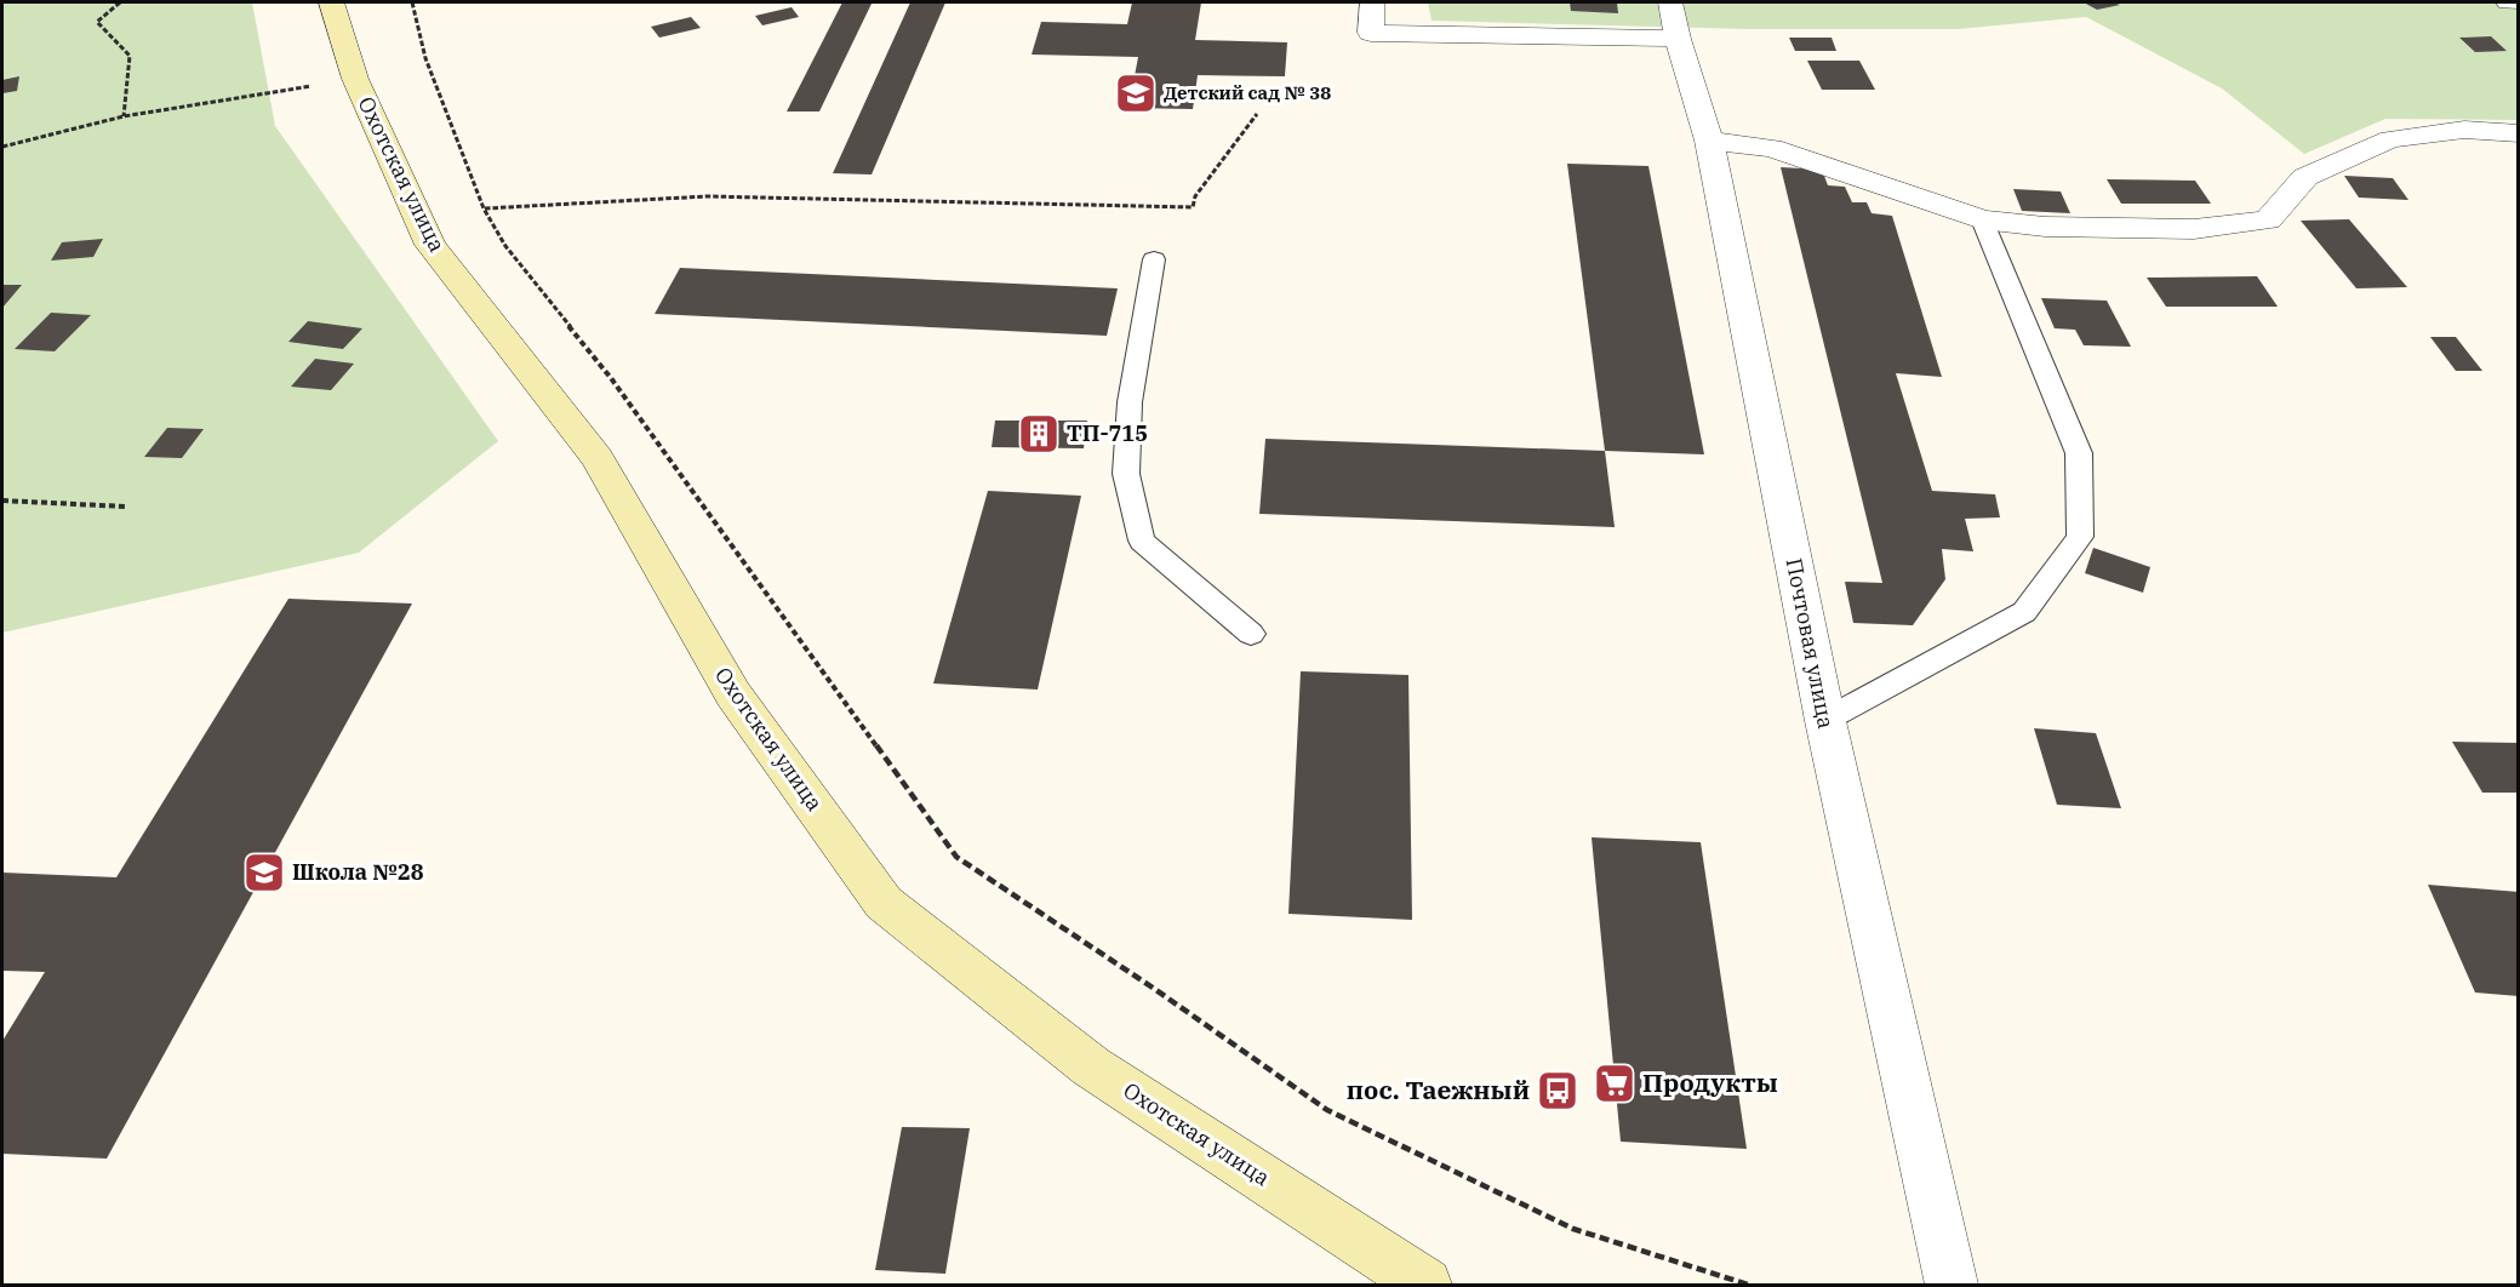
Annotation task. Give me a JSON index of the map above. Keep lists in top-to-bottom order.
{
  "streets": {
    "street": ["Охотская улица", "Почтовая улица"]
  },
  "places": {
    "school or university": ["Детский сад № 38", "Школа №28"],
    "building": ["ТП-715"],
    "supermarket": ["Продукты"],
    "bus stop": ["пос. Таежный"]
  }
}
